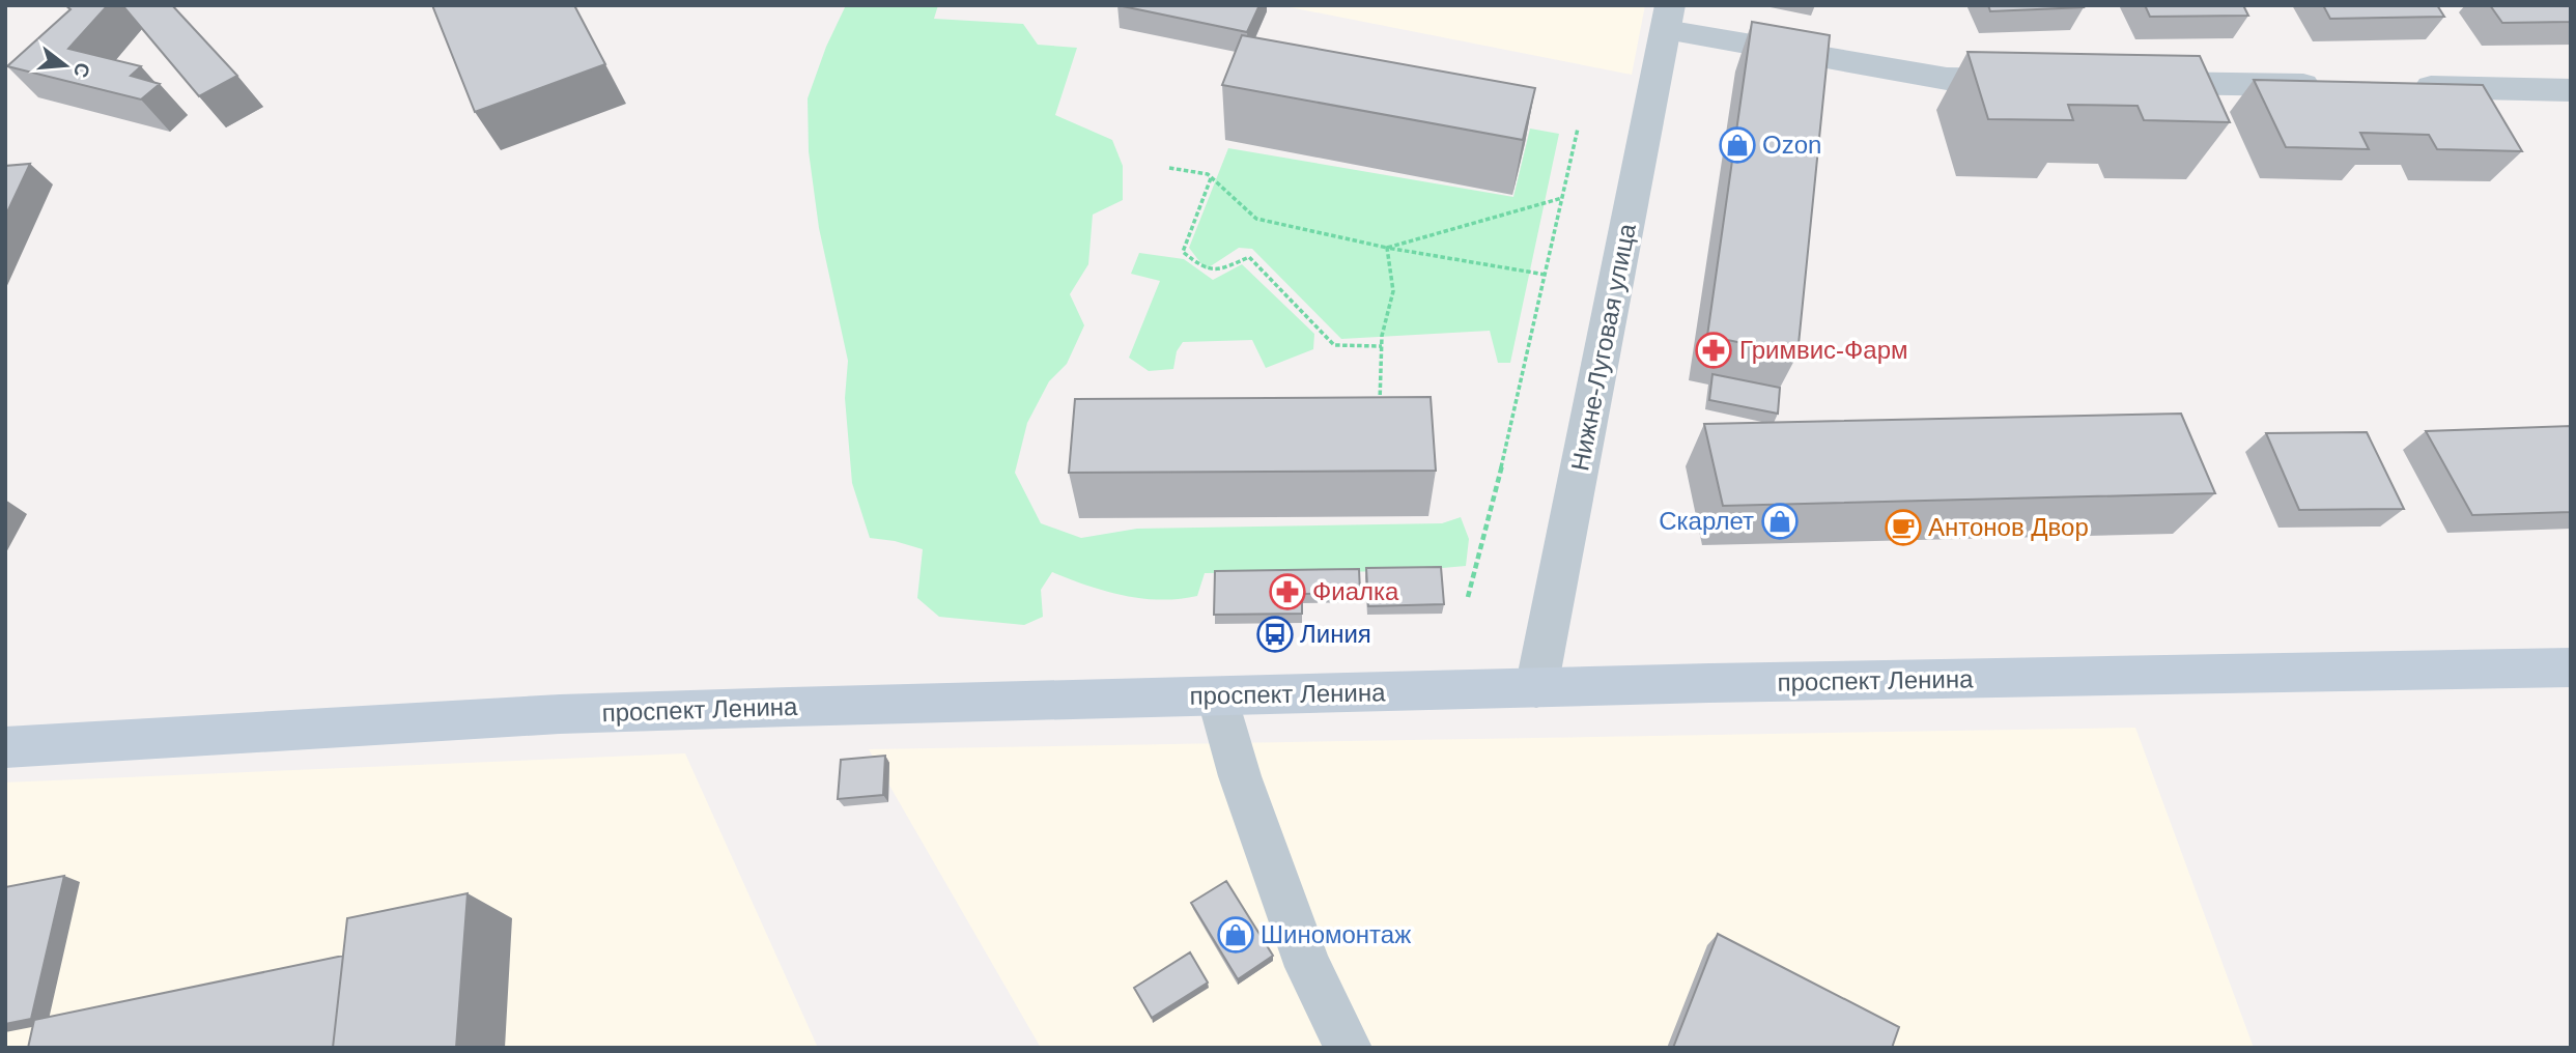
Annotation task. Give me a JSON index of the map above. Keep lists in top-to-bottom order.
{
  "streets": {
    "main road": ["проспект Ленина"],
    "street": ["Нижне-Луговая улица"]
  },
  "crossings": [
    ["Нижне-Луговая улица", "проспект Ленина"]
  ],
  "places": {
    "shop": ["Ozon", "Скарлет", "Шиномонтаж"],
    "pharmacy": ["Гримвис-Фарм", "Фиалка"],
    "cafe": ["Антонов Двор"],
    "bus stop": ["Линия"]
  },
  "north": "right"
}
